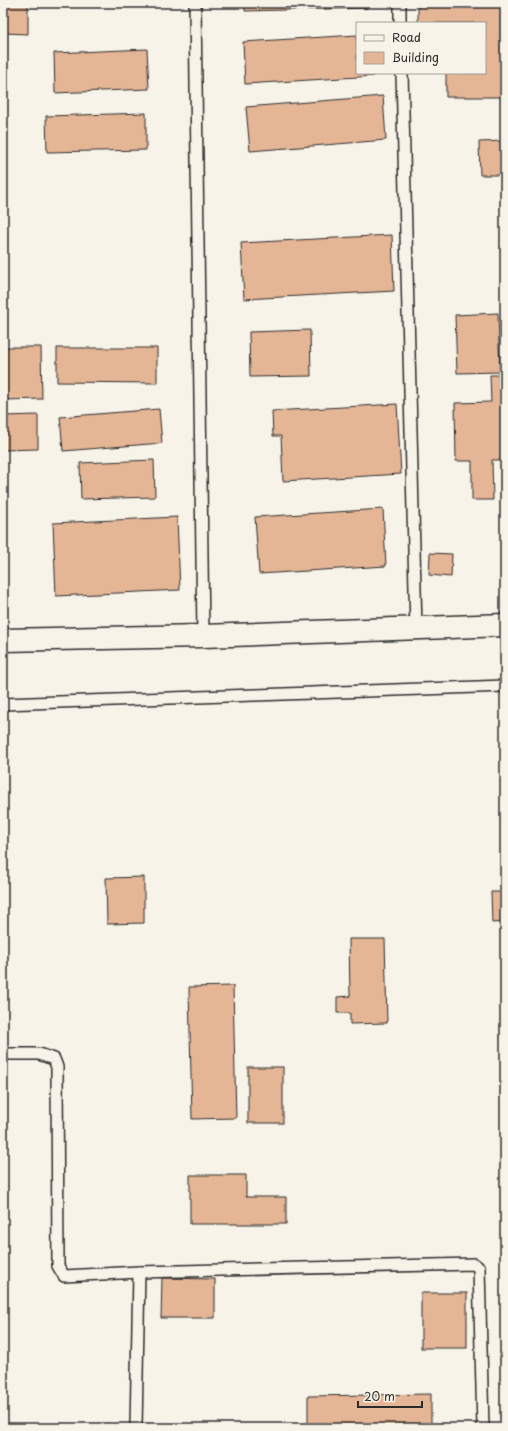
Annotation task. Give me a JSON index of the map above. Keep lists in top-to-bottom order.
{
  "legend": ["Road", "Building"],
  "scale_bar": "20 m"
}
